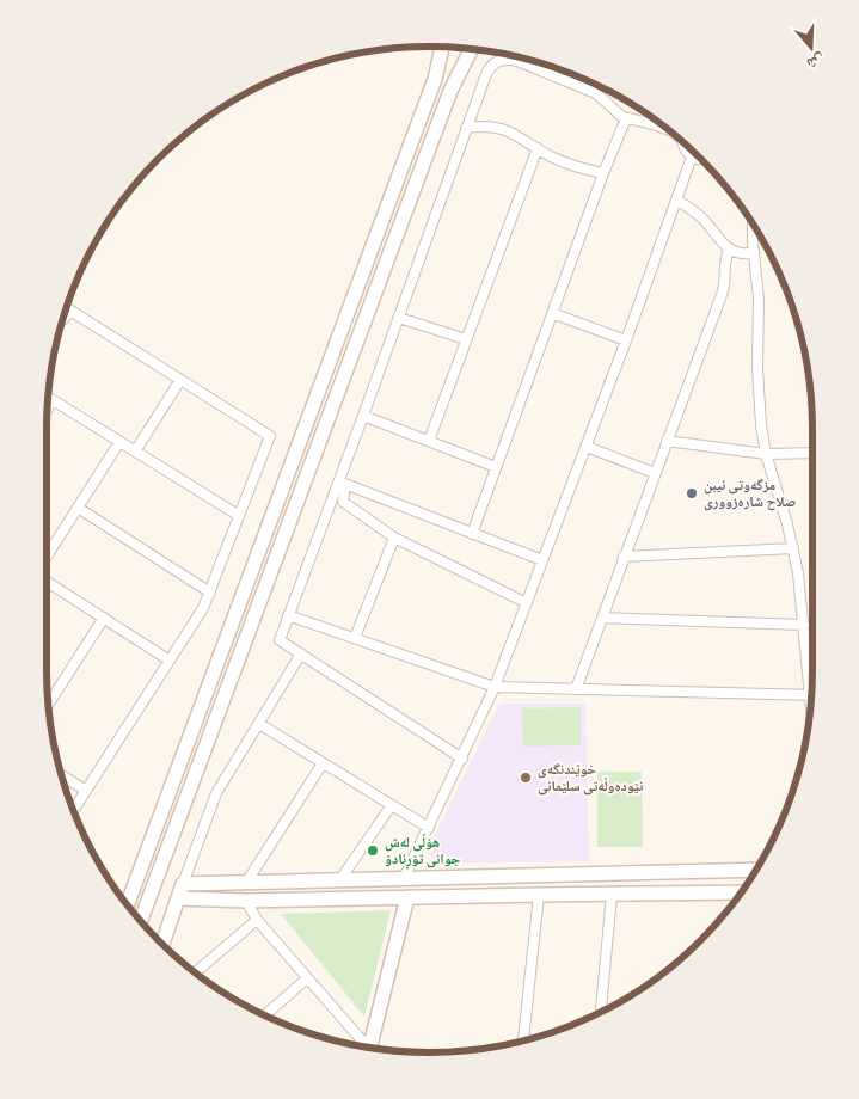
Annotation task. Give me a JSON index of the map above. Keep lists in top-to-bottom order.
{
  "places": ["مزگەوتی ئیبن صلاح شارەزووری", "خوێندنگەی نێوده‌وڵه‌تی سلێمانی", "ھۆڵی لەش جوانی تۆڕنادۆ"],
  "north": "bottom"
}
